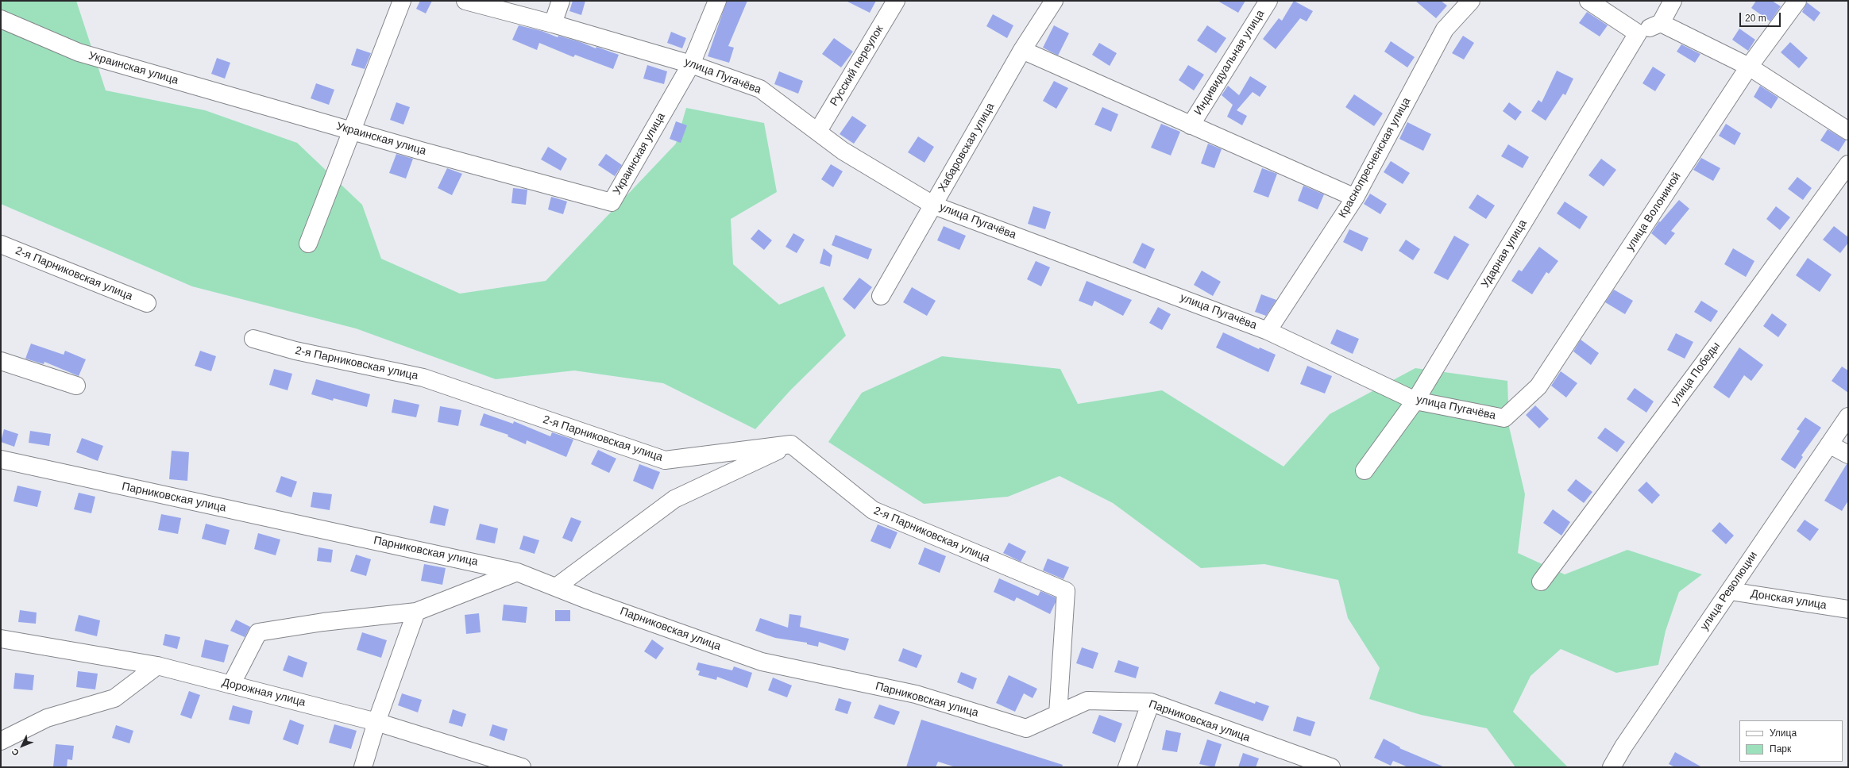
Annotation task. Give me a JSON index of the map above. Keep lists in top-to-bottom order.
{
  "streets": {
    "street": [
      "Индивидуальная улица",
      "Русский переулок",
      "Украинская улица",
      "улица Пугачёва",
      "Хабаровская улица",
      "Краснопресненская улица",
      "улица Волониной",
      "Ударная улица",
      "2-я Парниковская улица",
      "улица Победы",
      "Парниковская улица",
      "улица Революции",
      "Донская улица",
      "Дорожная улица"
    ]
  },
  "crossings": [
    ["Русский переулок", "улица Пугачёва"],
    ["Украинская улица", "улица Пугачёва"],
    ["улица Пугачёва", "Хабаровская улица"],
    ["улица Пугачёва", "Краснопресненская улица"],
    ["улица Пугачёва", "улица Волониной"],
    ["улица Пугачёва", "Ударная улица"],
    ["2-я Парниковская улица", "Парниковская улица"],
    ["улица Революции", "Донская улица"]
  ],
  "legend": ["Улица", "Парк"],
  "scale_bar": "20 m",
  "north": "bottom left"
}
